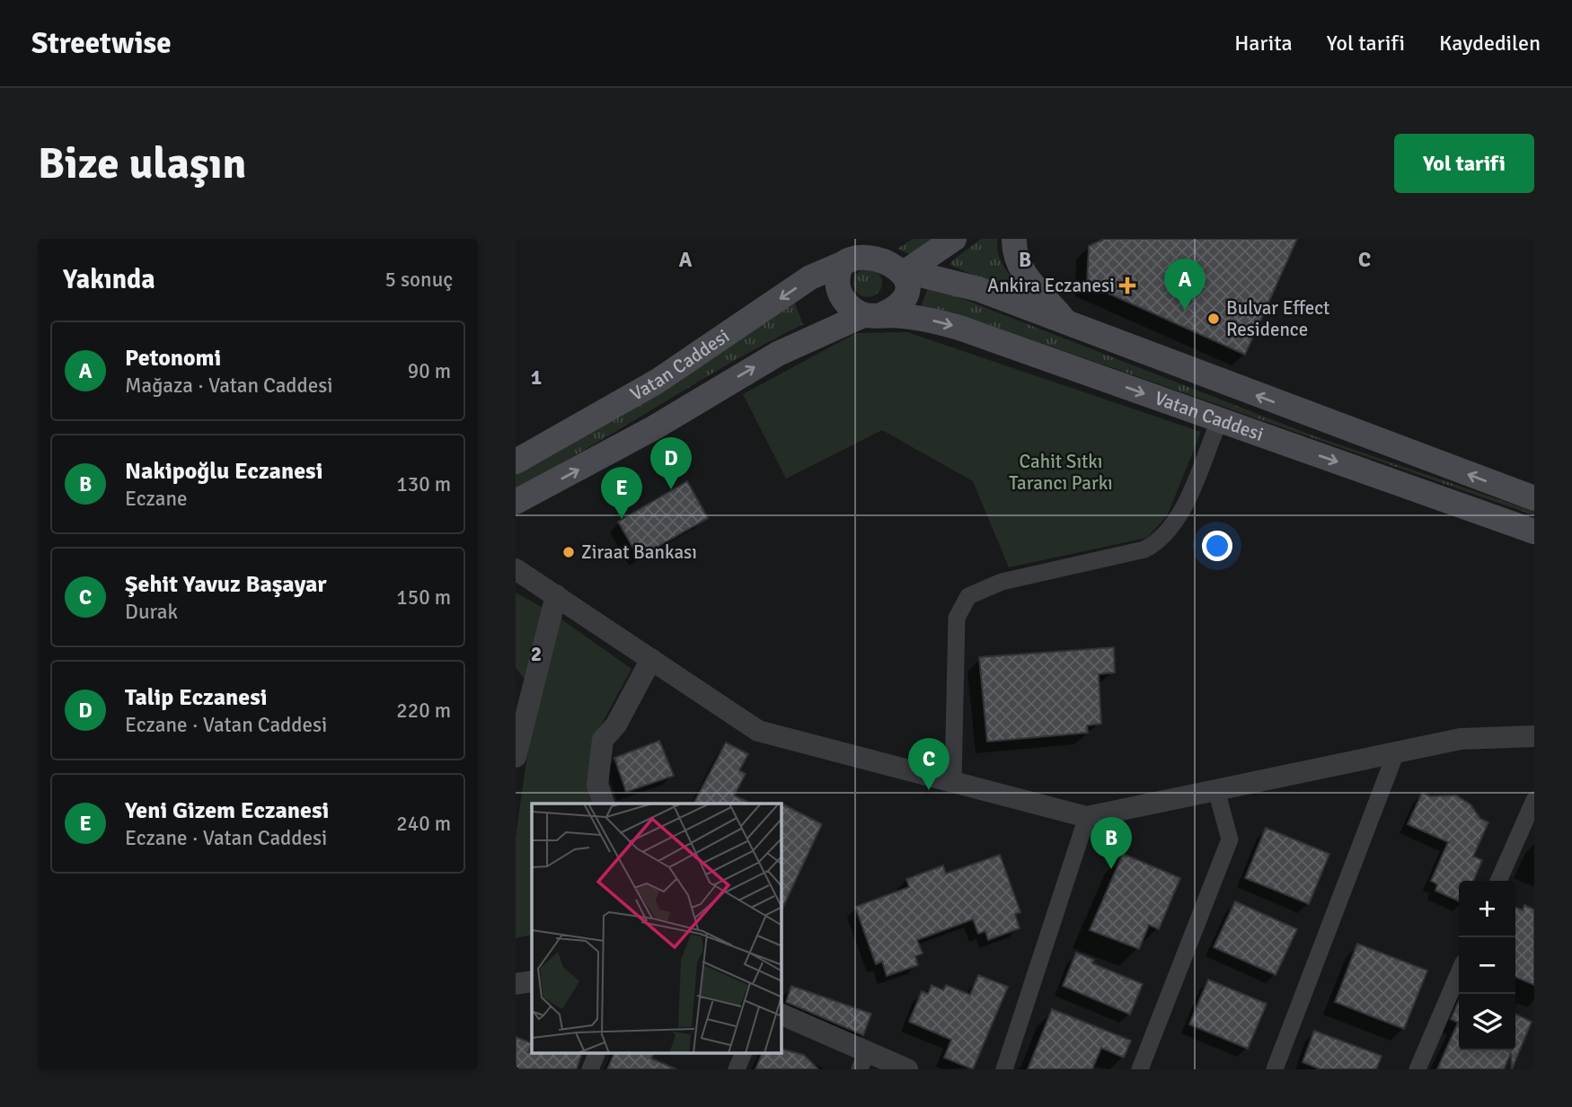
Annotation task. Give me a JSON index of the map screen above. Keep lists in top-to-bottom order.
{
  "streets": {
    "main road": ["Vatan Caddesi"]
  },
  "parks": ["Cahit Sıtkı Tarancı Parkı"],
  "places": {
    "health": ["Ankira Eczanesi"],
    "other": ["Bulvar Effect Residence", "Ziraat Bankası"]
  },
  "page": {
    "header": "Streetwise",
    "nav": ["Harita", "Yol tarifi", "Kaydedilen"],
    "buttons": "Yol tarifi",
    "title": "Bize ulaşın",
    "heading": ["Yakında", "5 sonuç"],
    "pins": [
      "A",
      "D",
      "E",
      "C",
      "B"
    ],
    "list": [
      {
        "mark": "A",
        "name": "Petonomi",
        "note": "Mağaza · Vatan Caddesi",
        "value": "90 m"
      },
      {
        "mark": "B",
        "name": "Nakipoğlu Eczanesi",
        "note": "Eczane",
        "value": "130 m"
      },
      {
        "mark": "C",
        "name": "Şehit Yavuz Başayar",
        "note": "Durak",
        "value": "150 m"
      },
      {
        "mark": "D",
        "name": "Talip Eczanesi",
        "note": "Eczane · Vatan Caddesi",
        "value": "220 m"
      },
      {
        "mark": "E",
        "name": "Yeni Gizem Eczanesi",
        "note": "Eczane · Vatan Caddesi",
        "value": "240 m"
      }
    ],
    "map_buttons": ["+", "−"]
  },
  "grid": {
    "columns": ["A", "B", "C"],
    "rows": ["1", "2"]
  }
}
